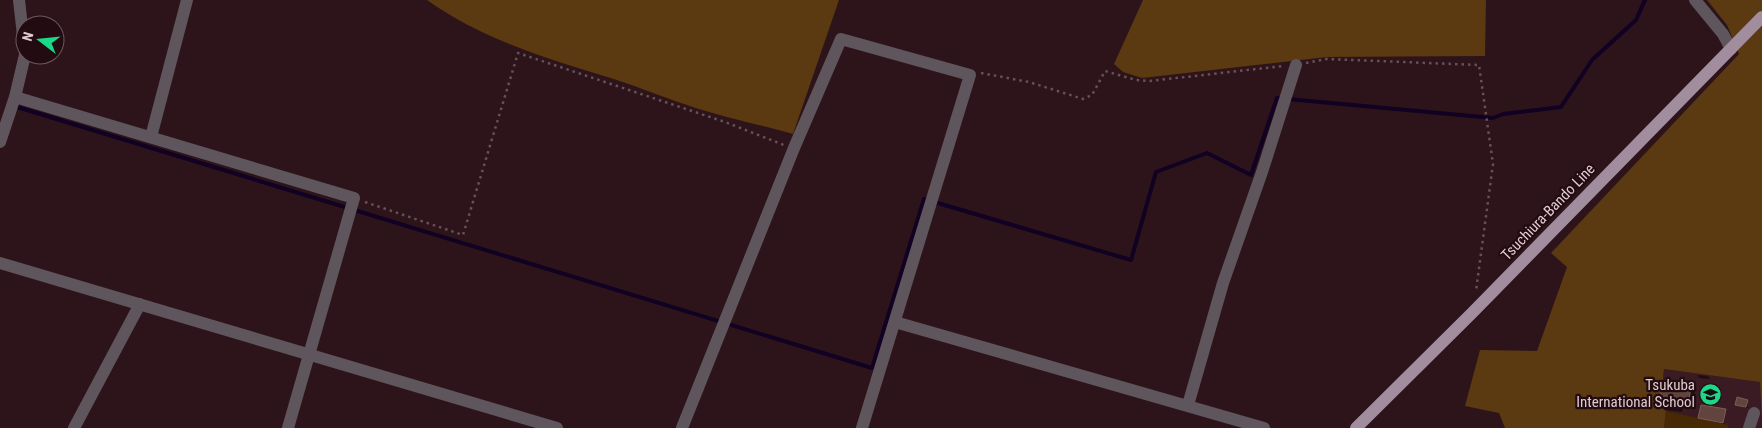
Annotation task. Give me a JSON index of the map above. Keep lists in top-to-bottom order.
{
  "streets": {
    "main road": ["Tsuchiura-Bando Line"]
  },
  "places": {
    "school or university": ["Tsukuba International School"]
  },
  "north": "left"
}
